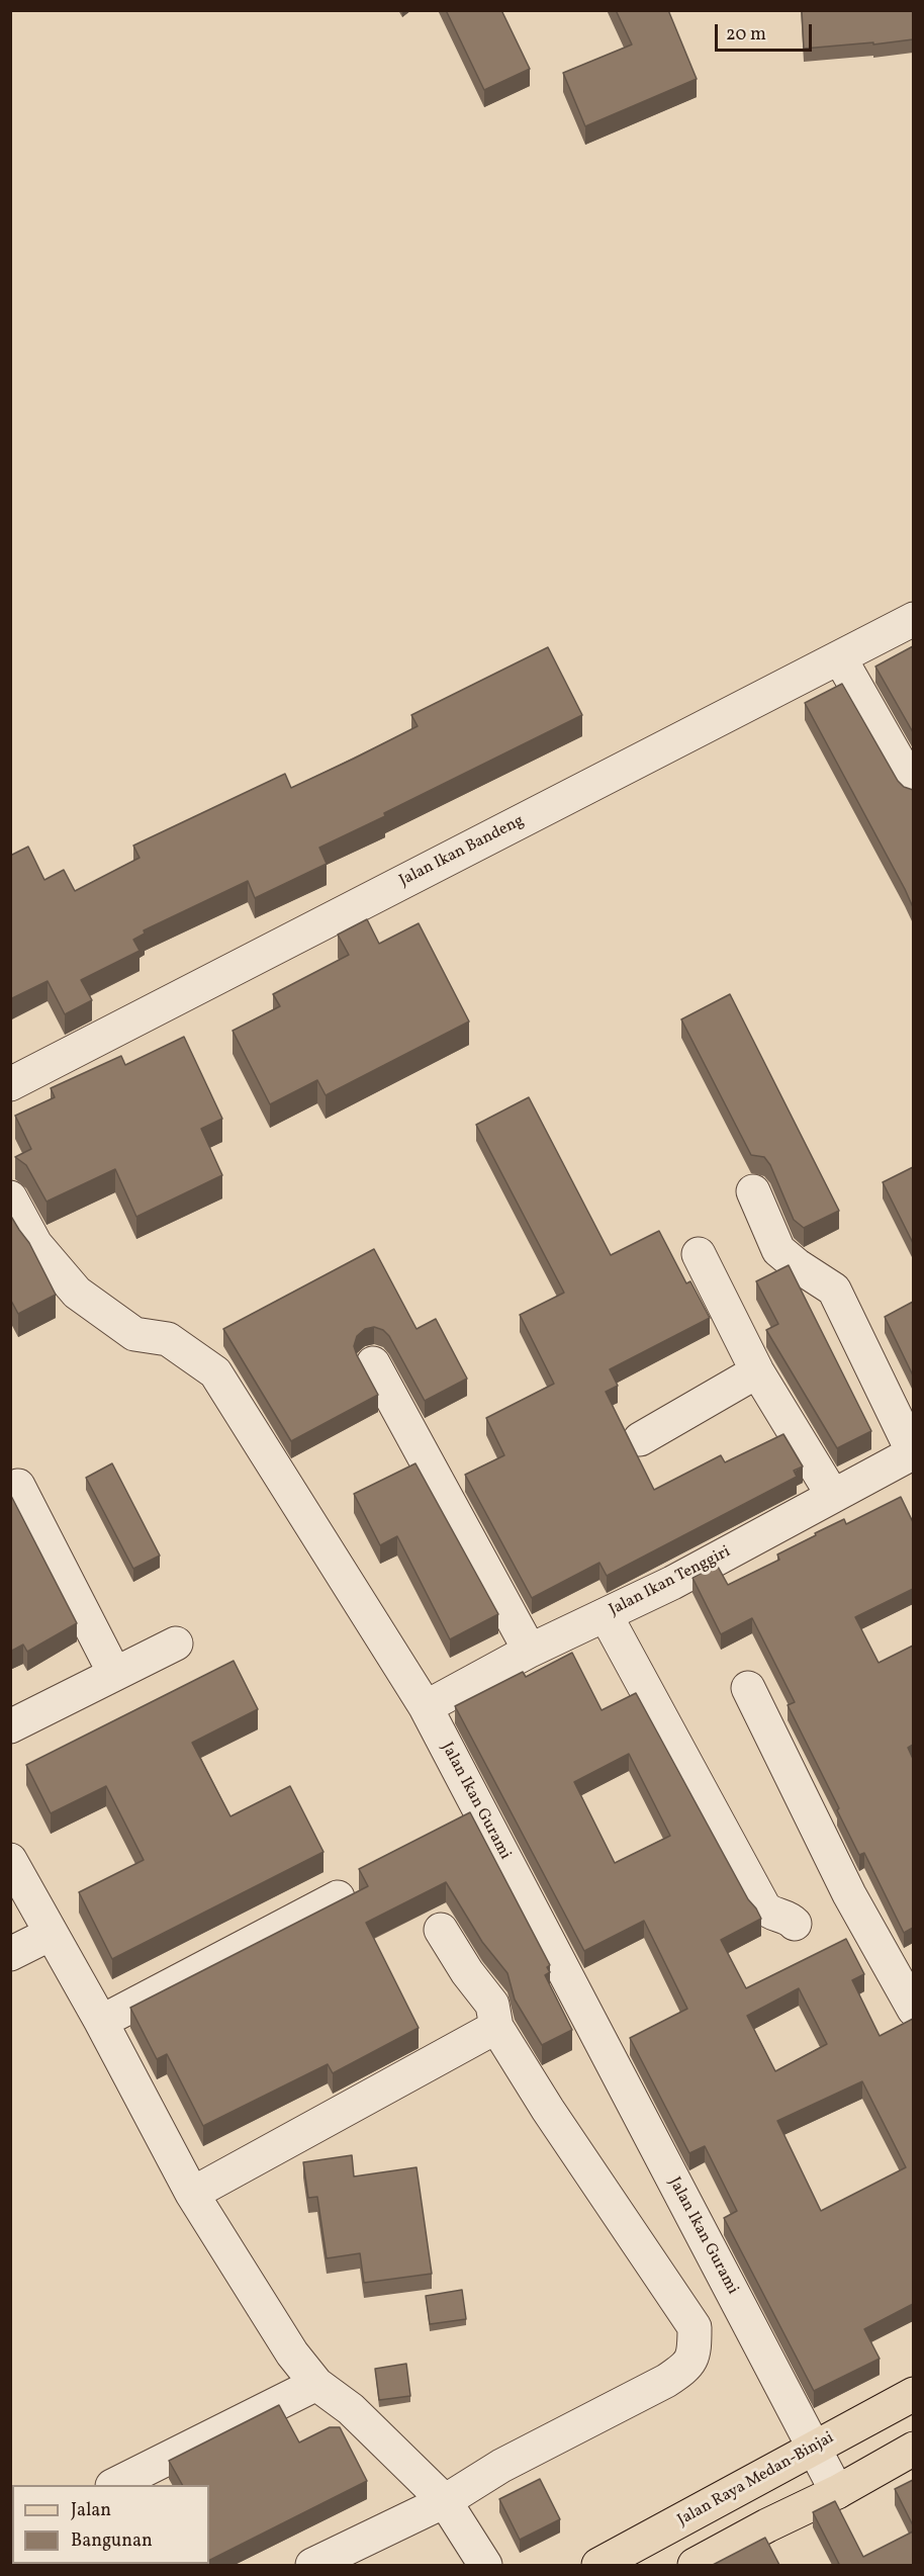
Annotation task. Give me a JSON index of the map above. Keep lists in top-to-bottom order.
{
  "streets": {
    "main road": ["Jalan Raya Medan-Binjai"],
    "street": ["Jalan Ikan Bandeng", "Jalan Ikan Tenggiri", "Jalan Ikan Gurami"]
  },
  "crossings": [
    ["Jalan Ikan Tenggiri", "Jalan Ikan Gurami"],
    ["Jalan Ikan Gurami", "Jalan Raya Medan-Binjai"]
  ],
  "legend": ["Jalan", "Bangunan"],
  "scale_bar": "20 m"
}
